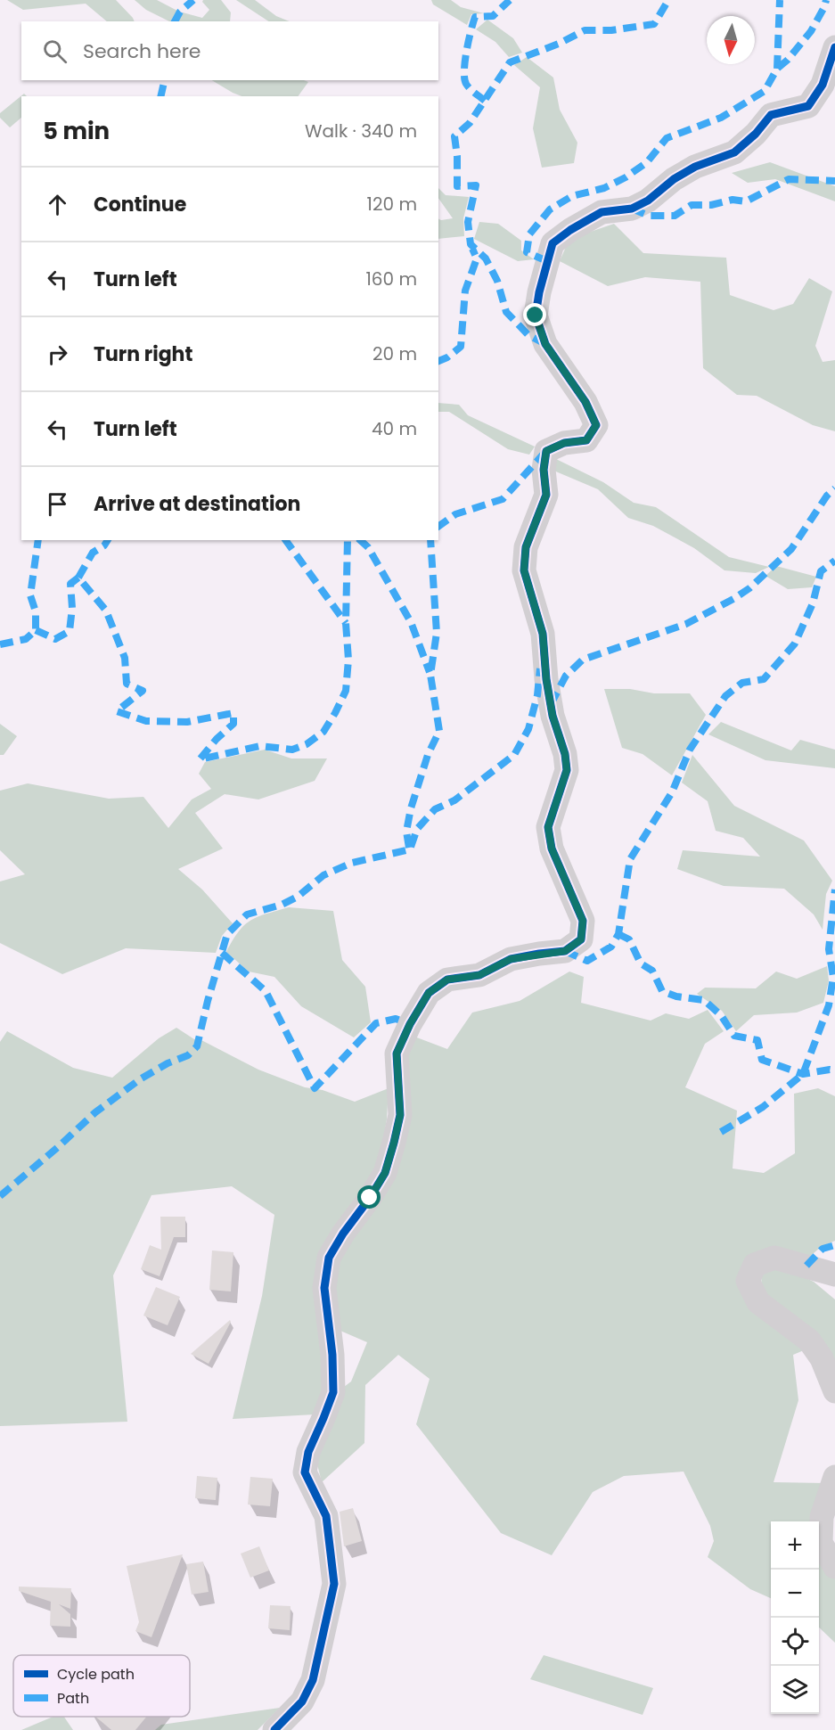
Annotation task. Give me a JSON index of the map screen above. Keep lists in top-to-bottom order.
{
  "legend": ["Cycle path", "Path"],
  "north": "bottom",
  "page": {
    "search": "Search here",
    "heading": ["5 min", "Walk · 340 m"],
    "list": [
      ["Continue", "120 m"],
      ["Turn left", "160 m"],
      ["Turn right", "20 m"],
      ["Turn left", "40 m"],
      "Arrive at destination"
    ],
    "map_buttons": ["+", "−"]
  }
}
